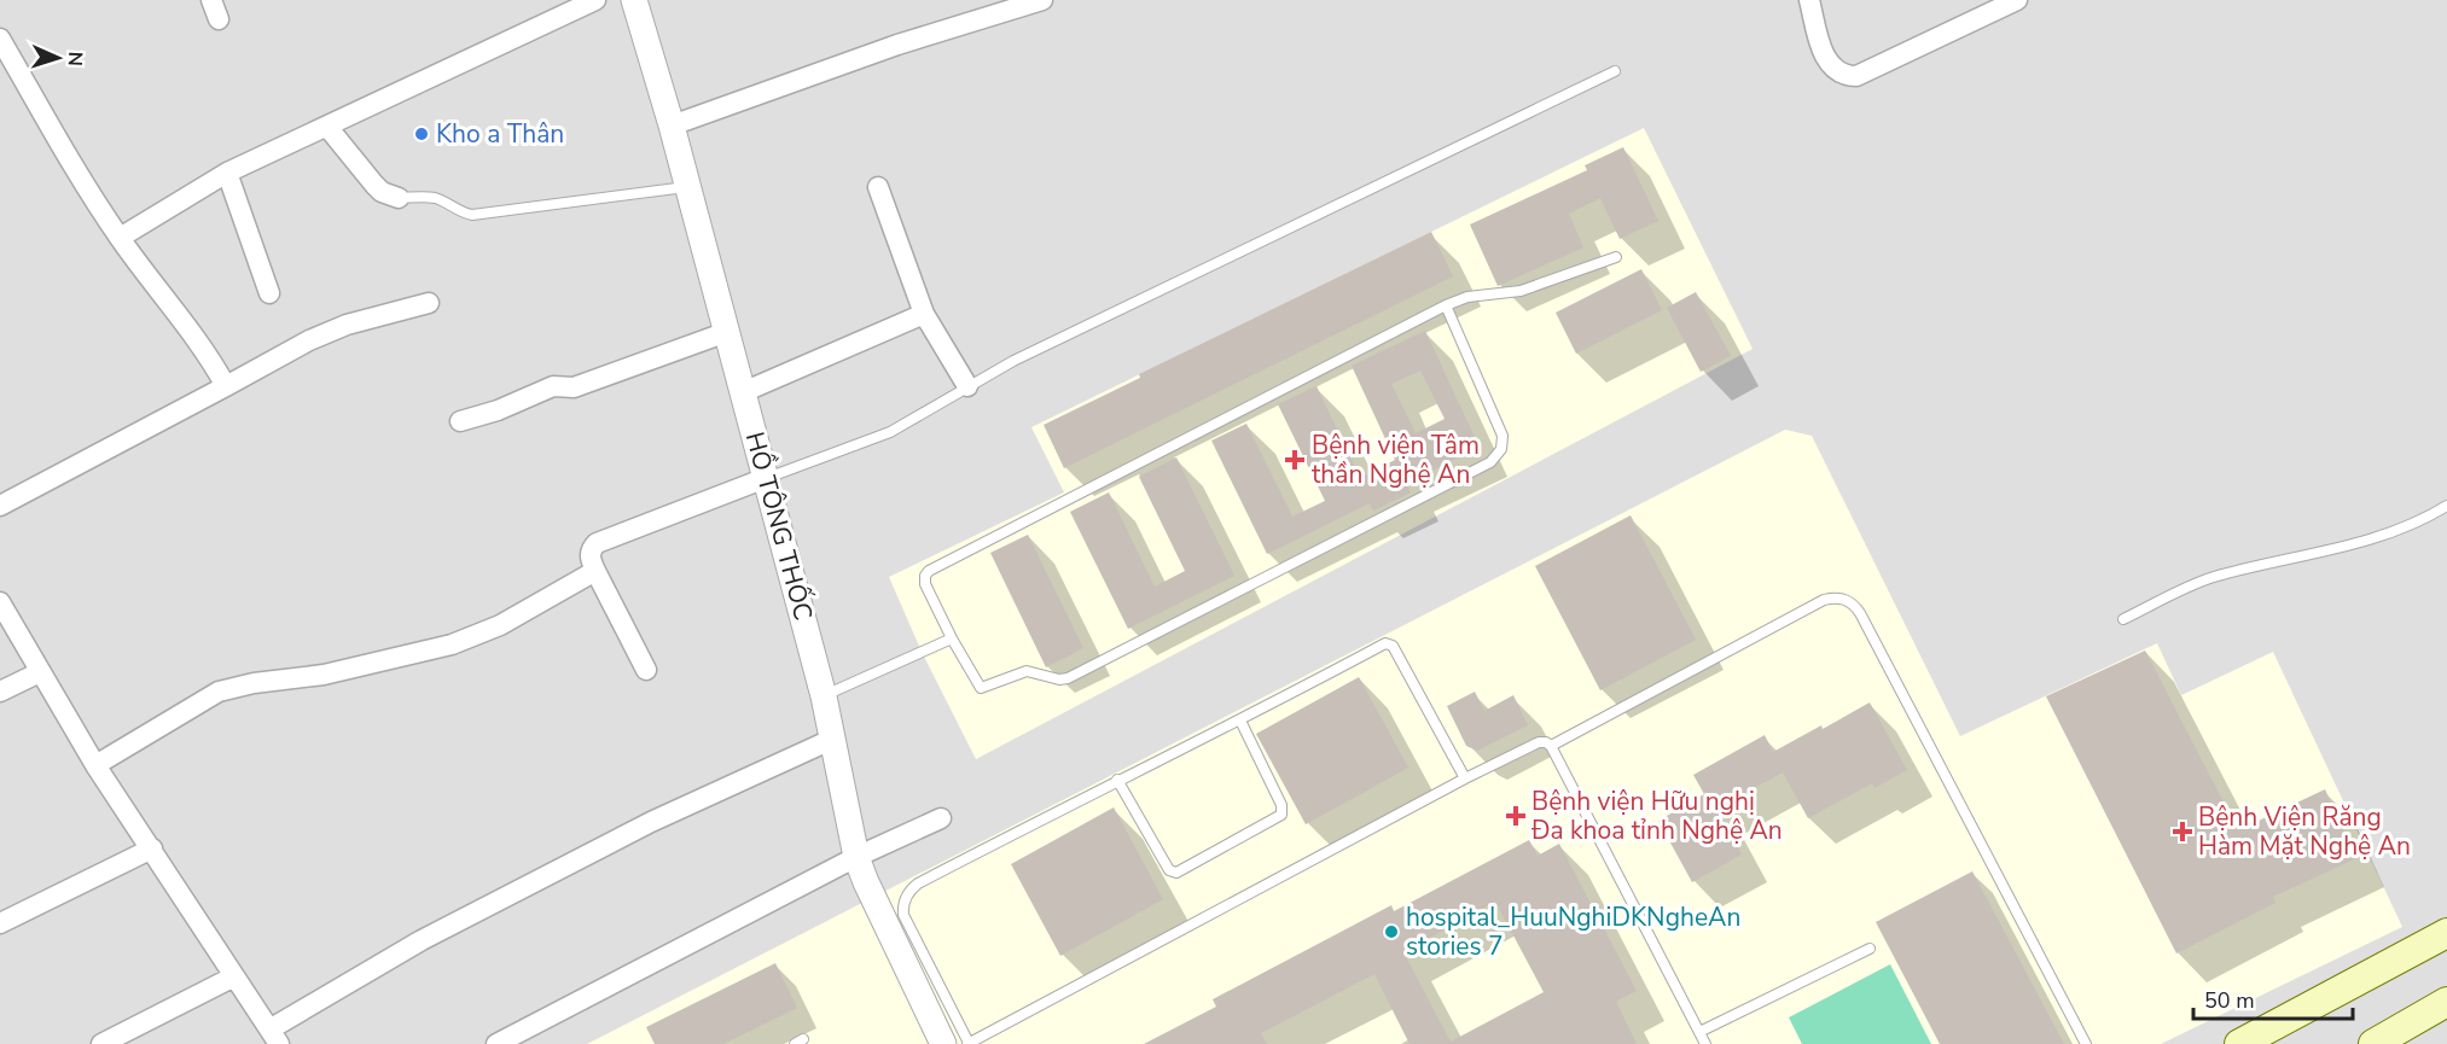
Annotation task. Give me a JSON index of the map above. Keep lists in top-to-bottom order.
{
  "streets": {
    "street": ["HỒ TÔNG THỐC"]
  },
  "places": {
    "other": ["Kho a Thân", "hospital_HuuNghiDKNgheAn stories 7"],
    "health": ["Bệnh viện Tâm thần Nghệ An", "Bệnh viện Hữu nghị Đa khoa tỉnh Nghệ An", "Bệnh Viện Răng Hàm Mặt Nghệ An"]
  },
  "scale_bar": "50 m",
  "north": "right"
}
